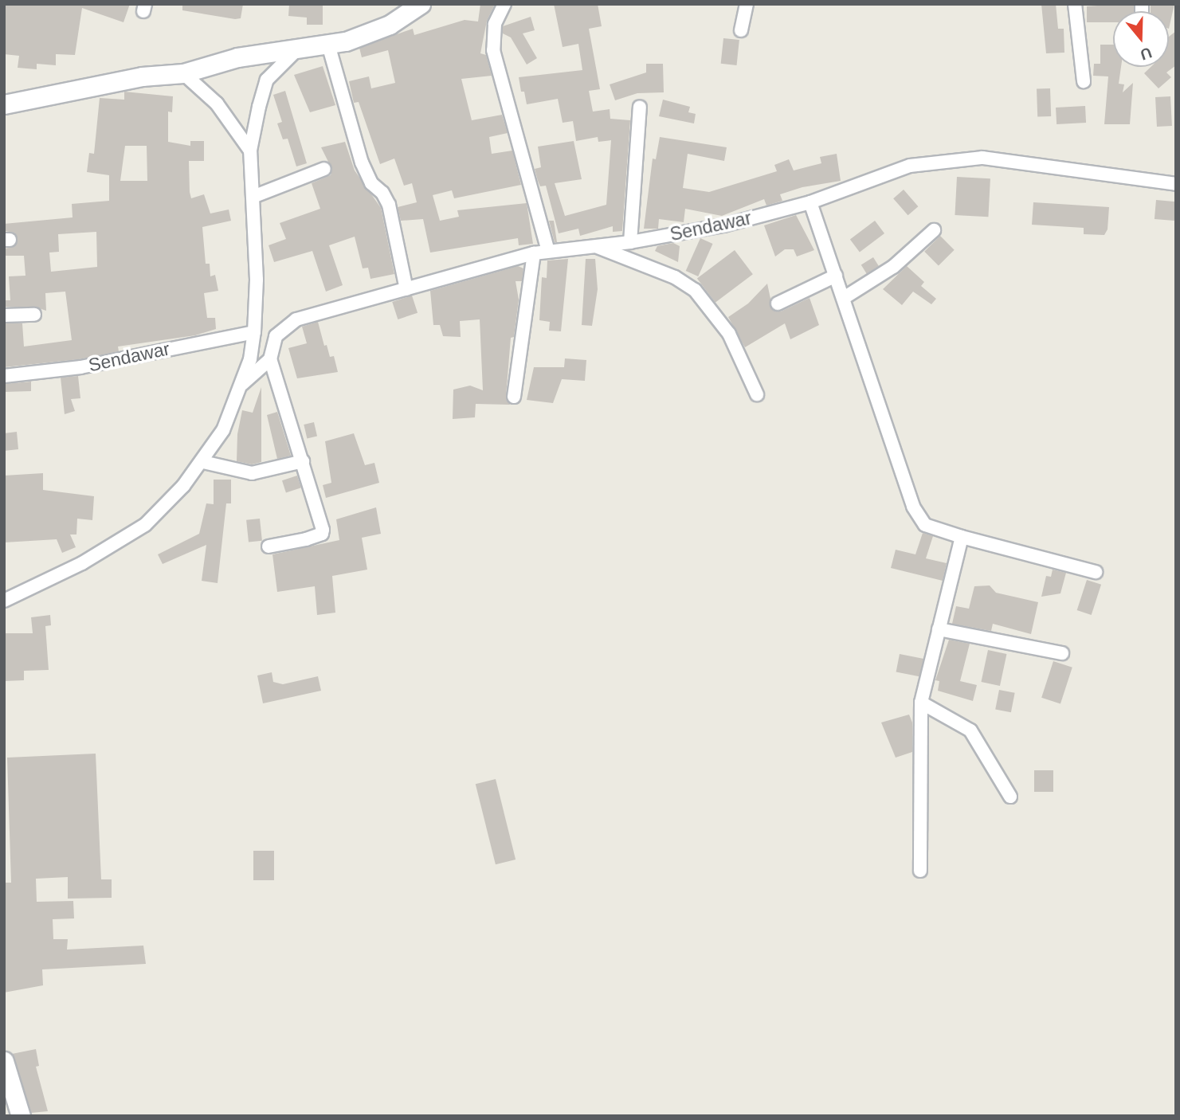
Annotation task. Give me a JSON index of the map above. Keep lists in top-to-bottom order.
{
  "streets": {
    "street": ["Sendawar"]
  },
  "north": "bottom"
}
